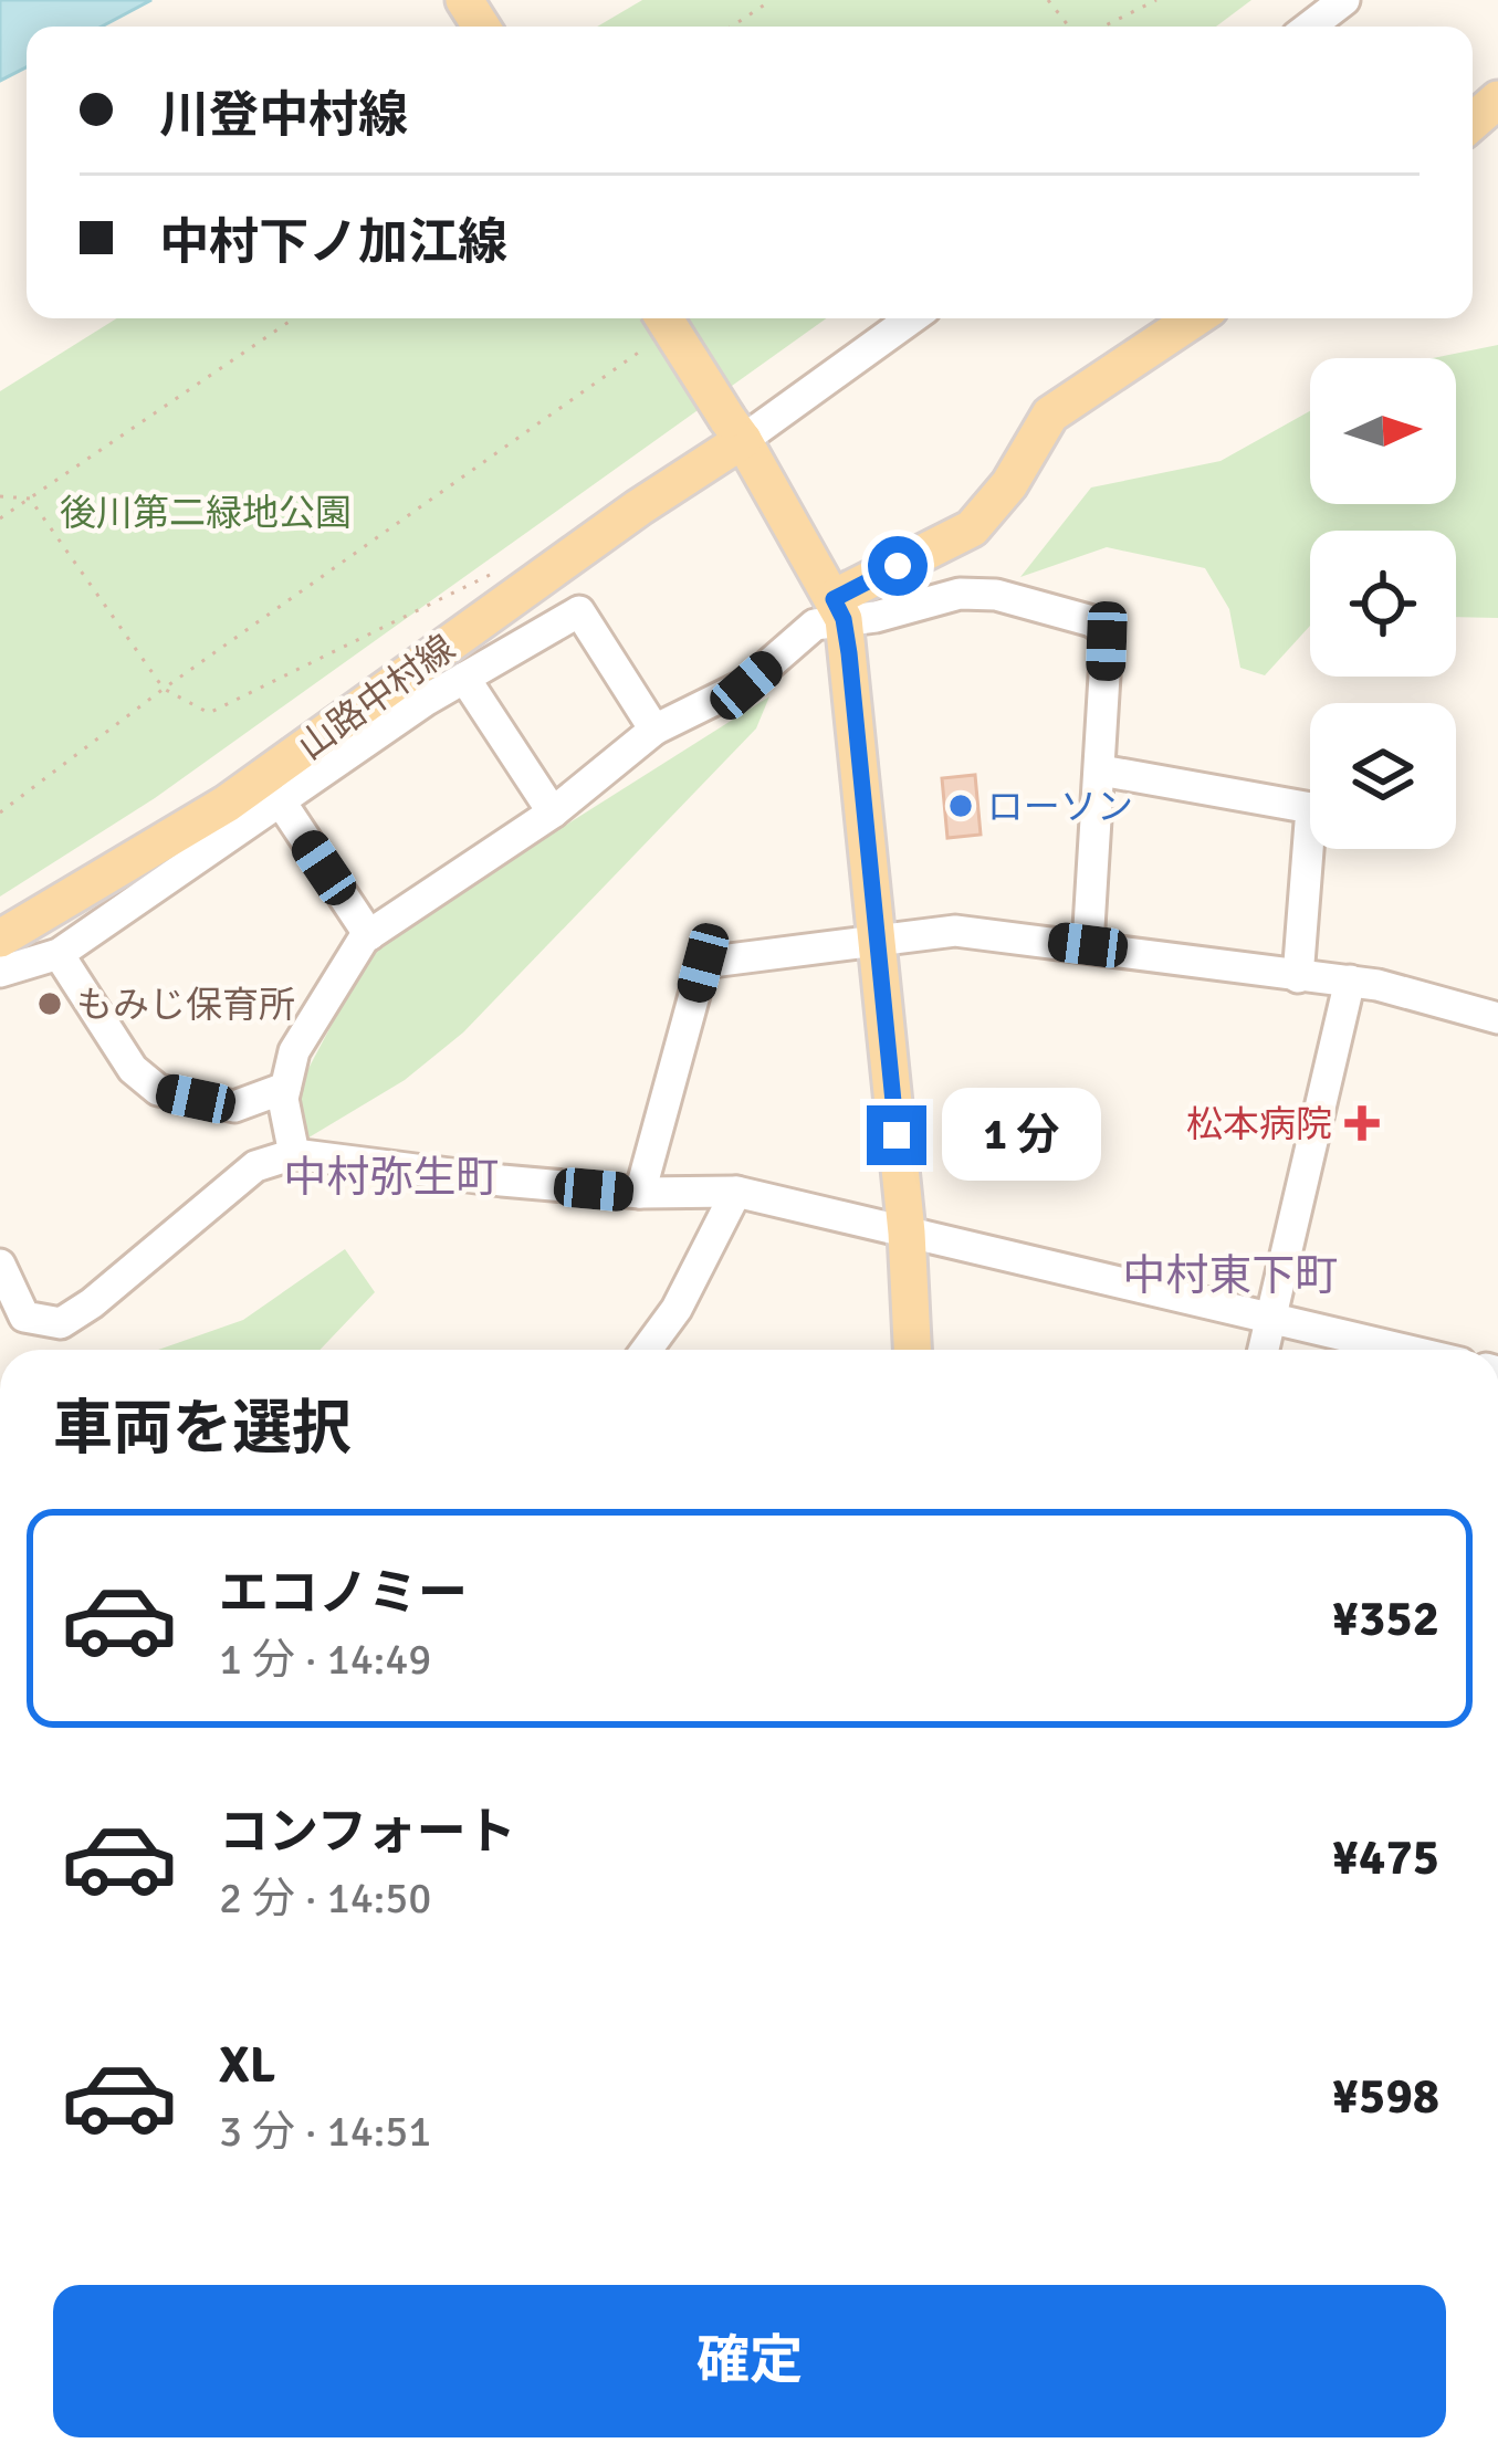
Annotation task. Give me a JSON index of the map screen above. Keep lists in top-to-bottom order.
{
  "streets": {
    "main road": ["山路中村線"]
  },
  "districts": ["中村弥生町", "中村東下町"],
  "parks": ["後川第二緑地公園"],
  "places": {
    "other": ["ローソン", "もみじ保育所"],
    "health": ["松本病院"]
  },
  "north": "right",
  "page": {
    "banner": ["川登中村線", "中村下ノ加江線"],
    "bubble": "1 分",
    "heading": "車両を選択",
    "list": [
      {
        "name": "エコノミー",
        "note": "1 分 · 14:49",
        "value": "¥352"
      },
      {
        "name": "コンフォート",
        "note": "2 分 · 14:50",
        "value": "¥475"
      },
      {
        "name": "XL",
        "note": "3 分 · 14:51",
        "value": "¥598"
      }
    ],
    "buttons": "確定"
  }
}
